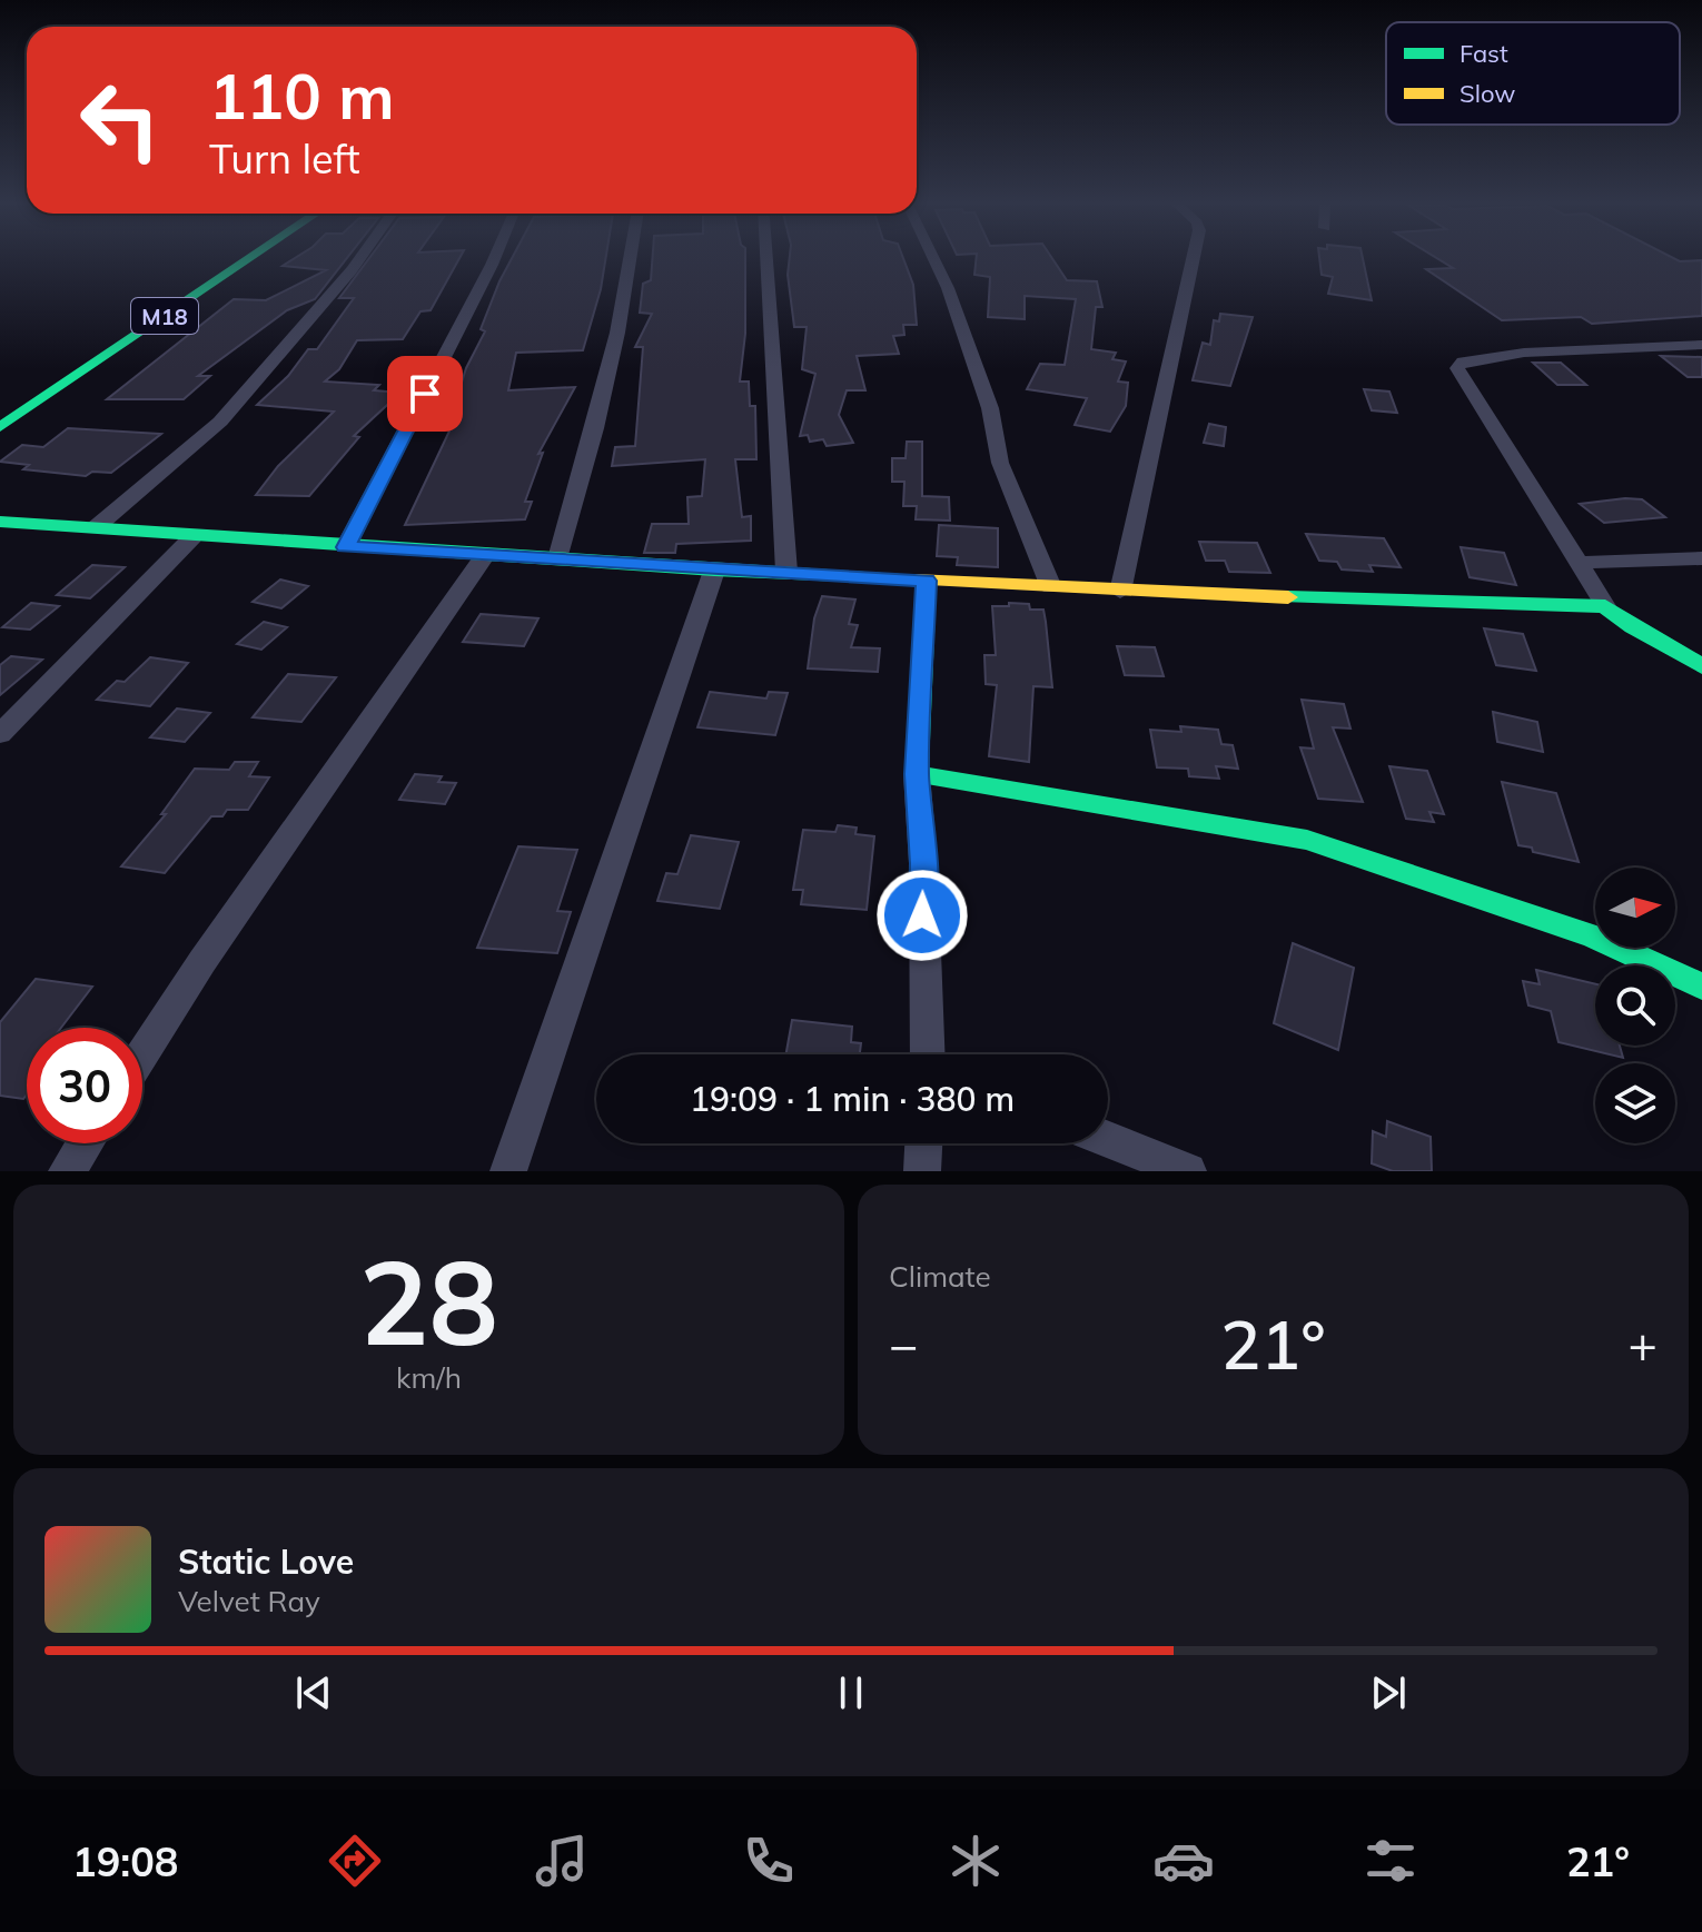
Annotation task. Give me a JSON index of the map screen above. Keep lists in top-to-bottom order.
{
  "streets": {
    "street": ["M18"]
  },
  "legend": ["Fast", "Slow"],
  "north": "right",
  "page": {
    "turn": ["110 m", "Turn left"],
    "limit": "30",
    "trip": "19:09 · 1 min · 380 m",
    "tile": [
      ["28", "km/h"],
      "Climate"
    ],
    "heat": ["−", "21°", "+"],
    "song": ["Static Love", "Velvet Ray"],
    "tabs": ["19:08", "21°"]
  }
}
